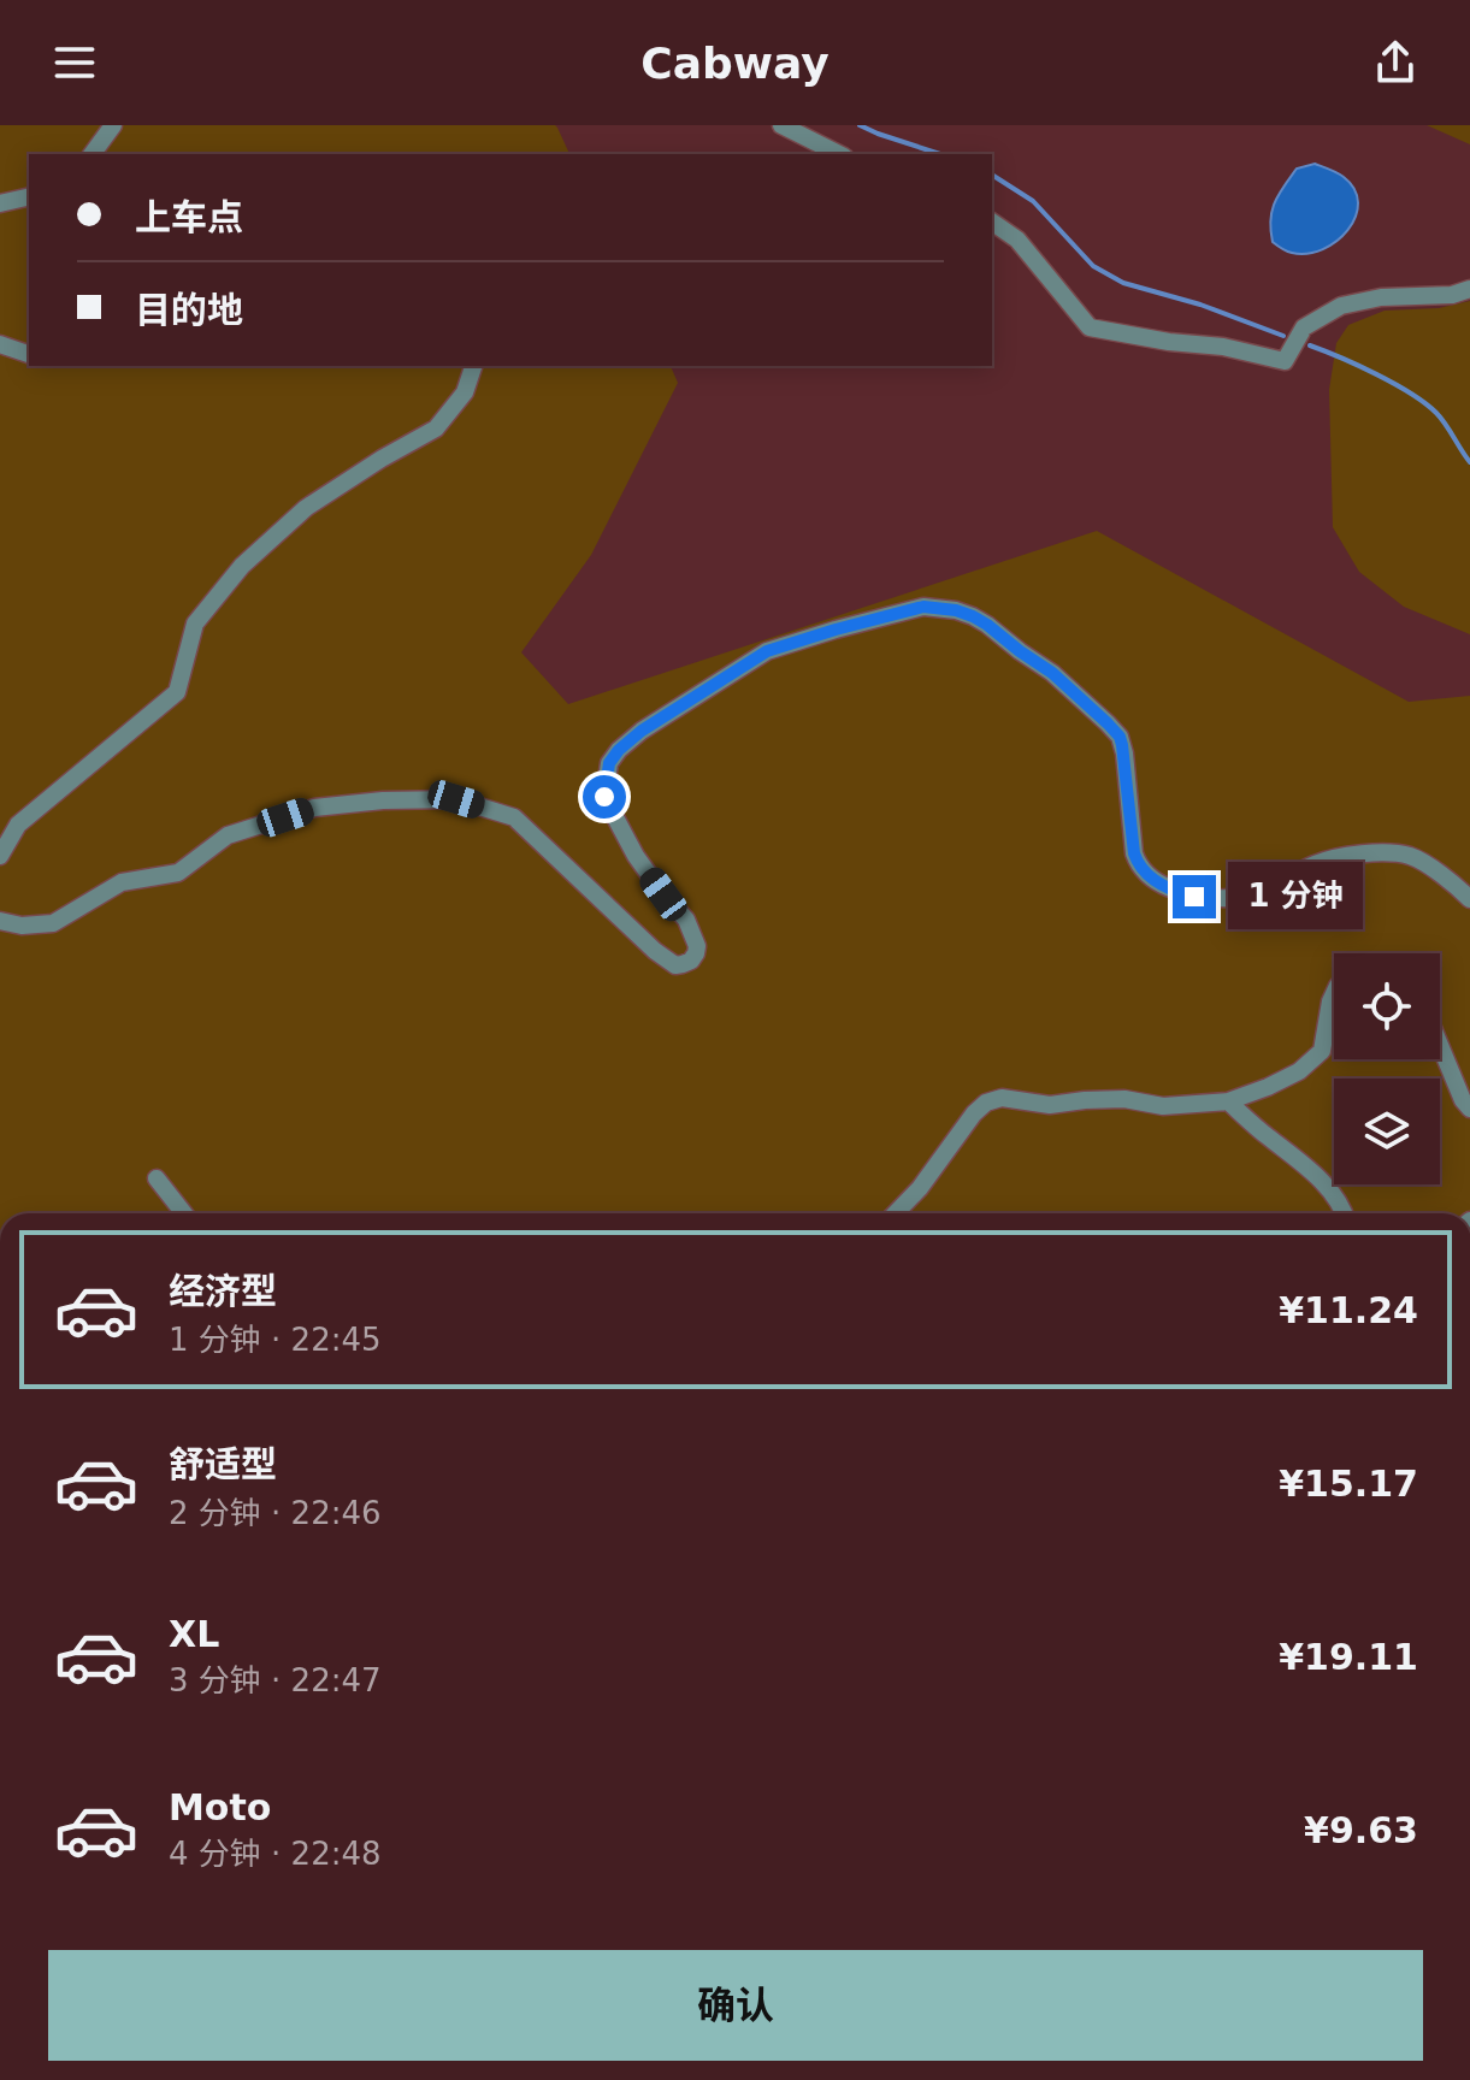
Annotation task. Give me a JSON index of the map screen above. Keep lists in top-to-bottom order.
{
  "page": {
    "header": "Cabway",
    "banner": ["上车点", "目的地"],
    "bubble": "1 分钟",
    "list": [
      {
        "name": "经济型",
        "note": "1 分钟 · 22:45",
        "value": "¥11.24"
      },
      {
        "name": "舒适型",
        "note": "2 分钟 · 22:46",
        "value": "¥15.17"
      },
      {
        "name": "XL",
        "note": "3 分钟 · 22:47",
        "value": "¥19.11"
      },
      {
        "name": "Moto",
        "note": "4 分钟 · 22:48",
        "value": "¥9.63"
      }
    ],
    "buttons": "确认"
  }
}
